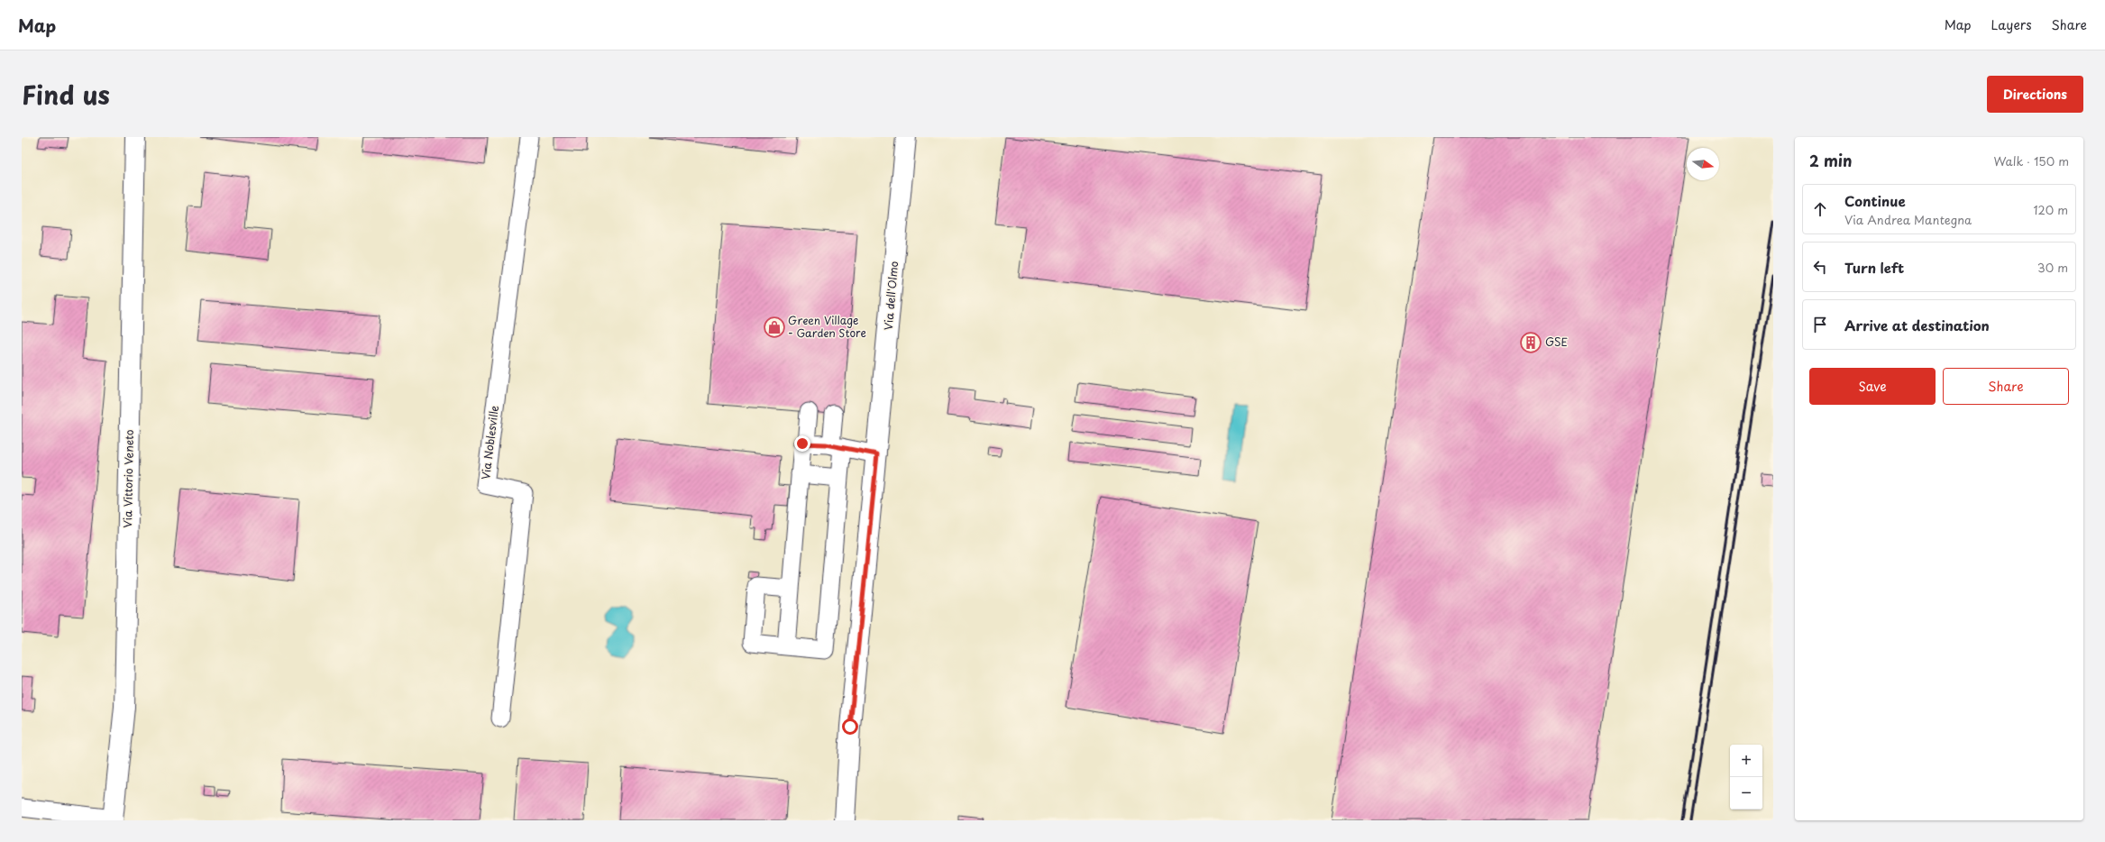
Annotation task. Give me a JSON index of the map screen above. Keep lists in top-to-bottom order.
{
  "streets": {
    "main road": ["Via dell'Olmo", "Via Vittorio Veneto"],
    "street": ["Via Noblesville"]
  },
  "places": {
    "shop": ["Green Village - Garden Store"],
    "building": ["GSE"]
  },
  "north": "right",
  "page": {
    "header": "Map",
    "nav": ["Map", "Layers", "Share"],
    "title": "Find us",
    "buttons": [
      "Directions",
      ["Save", "Share"]
    ],
    "heading": ["2 min", "Walk · 150 m"],
    "list": [
      ["Continue", "Via Andrea Mantegna", "120 m"],
      ["Turn left", "30 m"],
      "Arrive at destination"
    ],
    "map_buttons": ["+", "−"]
  }
}
